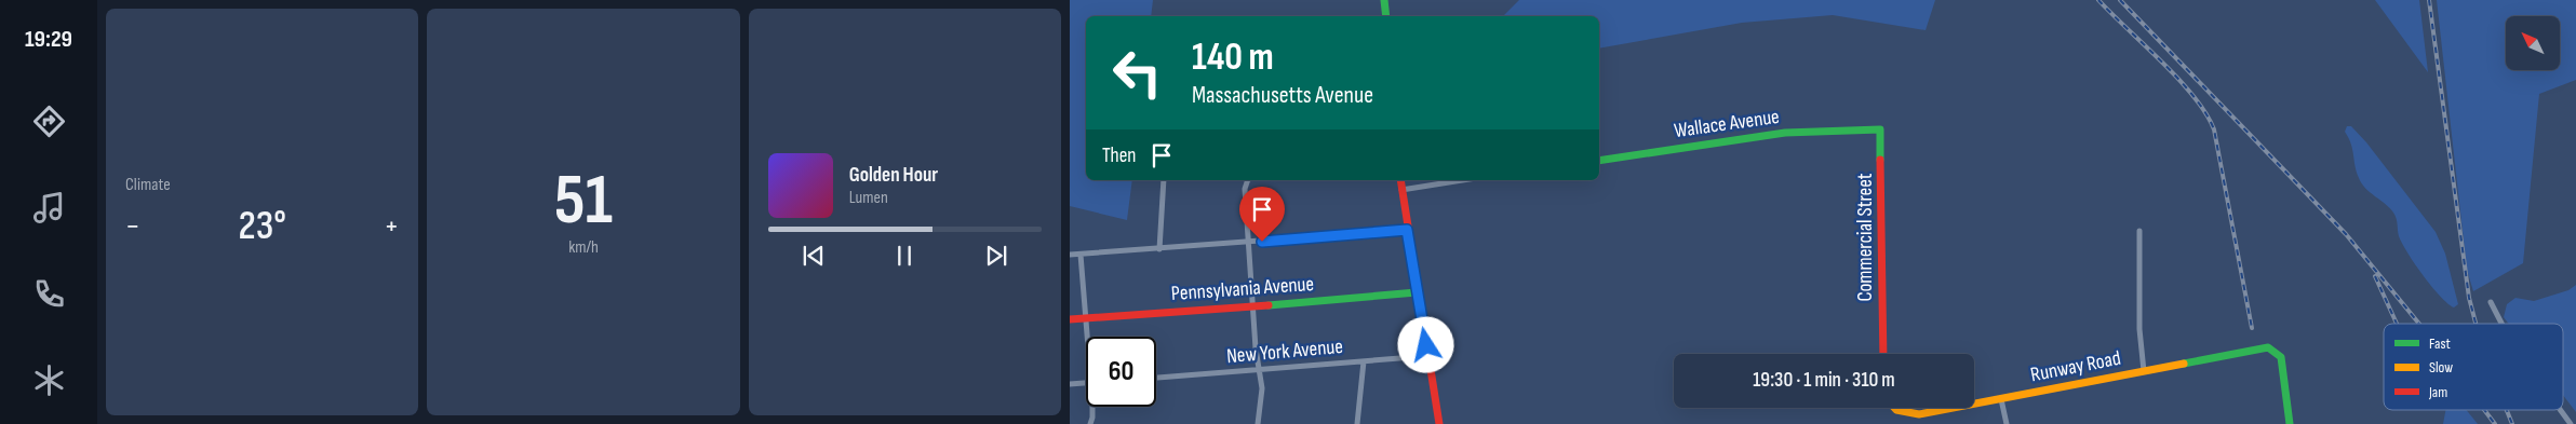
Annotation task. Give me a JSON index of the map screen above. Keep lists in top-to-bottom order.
{
  "streets": {
    "street": [
      "Wallace Avenue",
      "Commercial Street",
      "Pennsylvania Avenue",
      "New York Avenue",
      "Runway Road"
    ]
  },
  "crossings": [
    ["Wallace Avenue", "Commercial Street"]
  ],
  "legend": ["Fast", "Slow", "Jam"],
  "north": "top left",
  "page": {
    "tabs": "19:29",
    "tile": [
      "Climate",
      ["51", "km/h"]
    ],
    "turn": ["140 m", "Massachusetts Avenue"],
    "then": "Then",
    "song": ["Golden Hour", "Lumen"],
    "heat": ["−", "23°", "+"],
    "limit": "60",
    "trip": "19:30 · 1 min · 310 m"
  }
}
